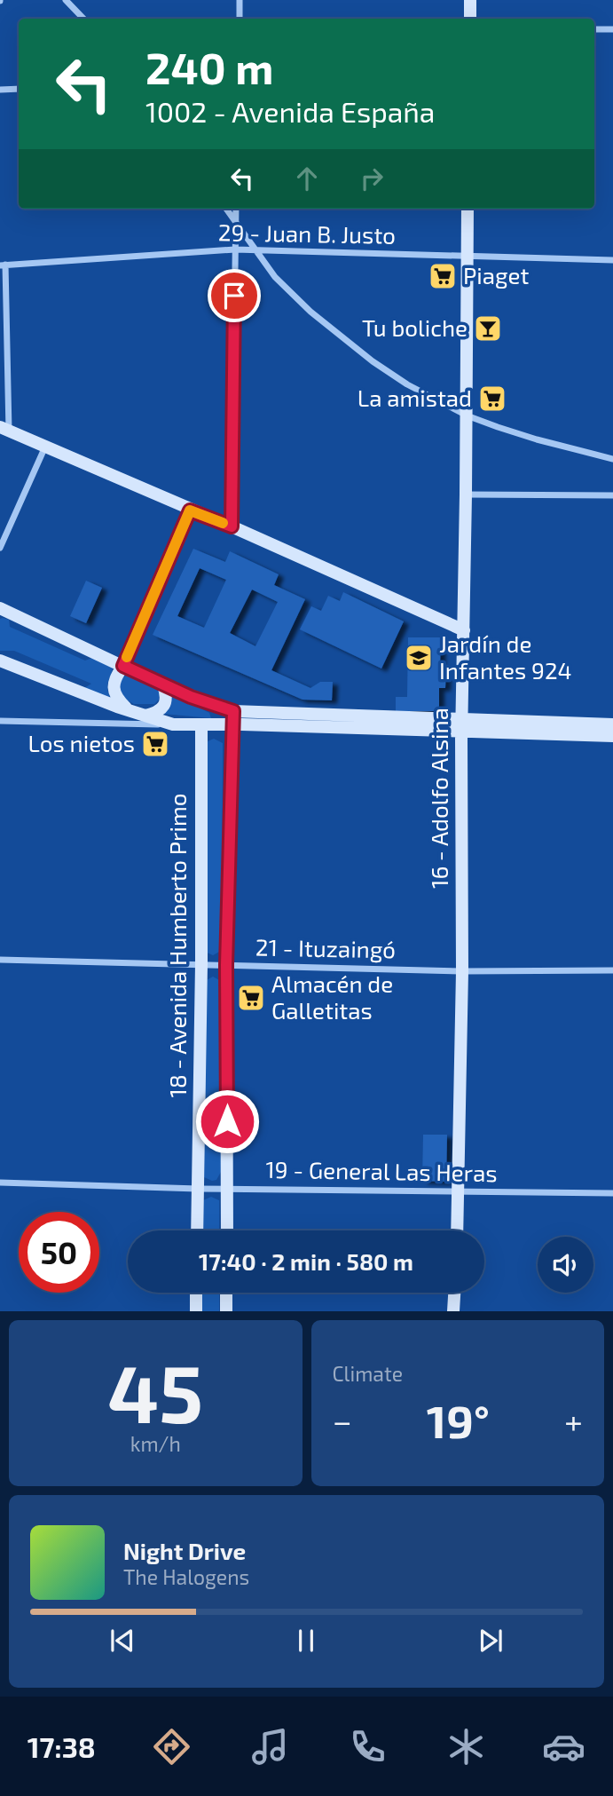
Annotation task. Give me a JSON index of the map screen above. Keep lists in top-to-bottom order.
{
  "streets": {
    "street": [
      "29 - Juan B. Justo",
      "16 - Adolfo Alsina",
      "18 - Avenida Humberto Primo",
      "21 - Ituzaingó",
      "19 - General Las Heras"
    ]
  },
  "crossings": [
    ["29 - Juan B. Justo", "16 - Adolfo Alsina"],
    ["16 - Adolfo Alsina", "21 - Ituzaingó"],
    ["16 - Adolfo Alsina", "19 - General Las Heras"],
    ["18 - Avenida Humberto Primo", "21 - Ituzaingó"],
    ["18 - Avenida Humberto Primo", "19 - General Las Heras"]
  ],
  "places": {
    "supermarket": [
      "Piaget",
      "La amistad",
      "Los nietos",
      "Almacén de Galletitas"
    ],
    "bar": ["Tu boliche"],
    "school or university": ["Jardín de Infantes 924"]
  },
  "page": {
    "turn": ["240 m", "1002 - Avenida España"],
    "limit": "50",
    "trip": "17:40 · 2 min · 580 m",
    "tile": [
      ["45", "km/h"],
      "Climate"
    ],
    "heat": ["−", "19°", "+"],
    "song": ["Night Drive", "The Halogens"],
    "tabs": "17:38"
  }
}
